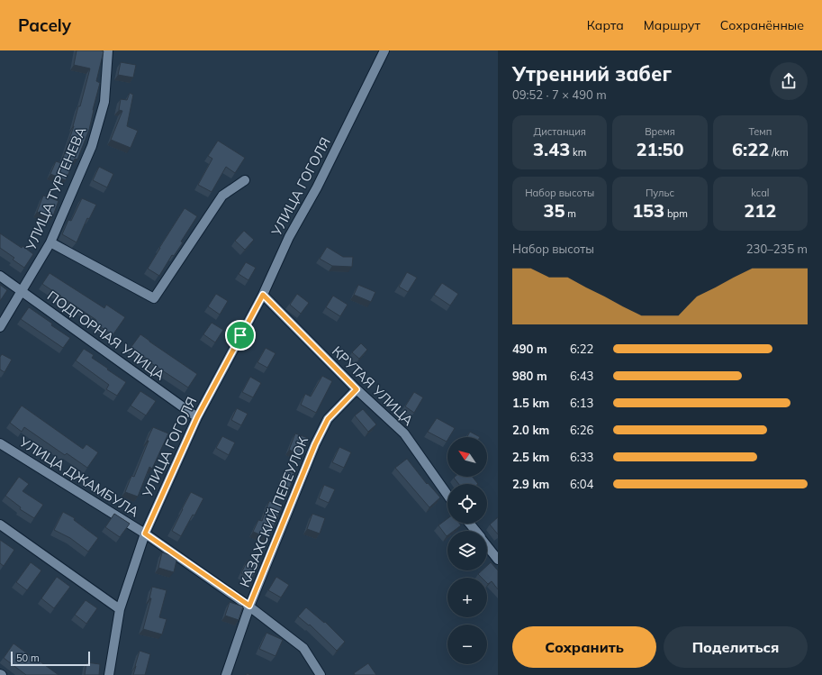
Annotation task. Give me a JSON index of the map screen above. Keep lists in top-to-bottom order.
{
  "streets": {
    "street": [
      "УЛИЦА ГОГОЛЯ",
      "УЛИЦА ТУРГЕНЕВА",
      "ПОДГОРНАЯ УЛИЦА",
      "КРУТАЯ УЛИЦА",
      "УЛИЦА ДЖАМБУЛА",
      "КАЗАХСКИЙ ПЕРЕУЛОК"
    ]
  },
  "crossings": [
    ["УЛИЦА ГОГОЛЯ", "ПОДГОРНАЯ УЛИЦА"],
    ["УЛИЦА ГОГОЛЯ", "КРУТАЯ УЛИЦА"],
    ["УЛИЦА ГОГОЛЯ", "УЛИЦА ДЖАМБУЛА"],
    ["УЛИЦА ТУРГЕНЕВА", "ПОДГОРНАЯ УЛИЦА"],
    ["КРУТАЯ УЛИЦА", "КАЗАХСКИЙ ПЕРЕУЛОК"],
    ["УЛИЦА ДЖАМБУЛА", "КАЗАХСКИЙ ПЕРЕУЛОК"]
  ],
  "scale_bar": "50 m",
  "north": "top left",
  "page": {
    "header": "Pacely",
    "nav": ["Карта", "Маршрут", "Сохранённые"],
    "heading": ["Утренний забег", "09:52 · 7 × 490 m"],
    "stats": [
      ["Дистанция", "3.43 km"],
      ["Время", "21:50"],
      ["Темп", "6:22 /km"],
      ["Набор высоты", "35 m"],
      ["Пульс", "153 bpm"],
      ["kcal", "212"]
    ],
    "chart": ["Набор высоты", "230–235 m"],
    "list": [
      {
        "name": "490 m",
        "note": "6:22"
      },
      {
        "name": "980 m",
        "note": "6:43"
      },
      {
        "name": "1.5 km",
        "note": "6:13"
      },
      {
        "name": "2.0 km",
        "note": "6:26"
      },
      {
        "name": "2.5 km",
        "note": "6:33"
      },
      {
        "name": "2.9 km",
        "note": "6:04"
      }
    ],
    "map_buttons": ["+", "−"],
    "buttons": ["Сохранить", "Поделиться"],
    "scale": "50 m"
  }
}
